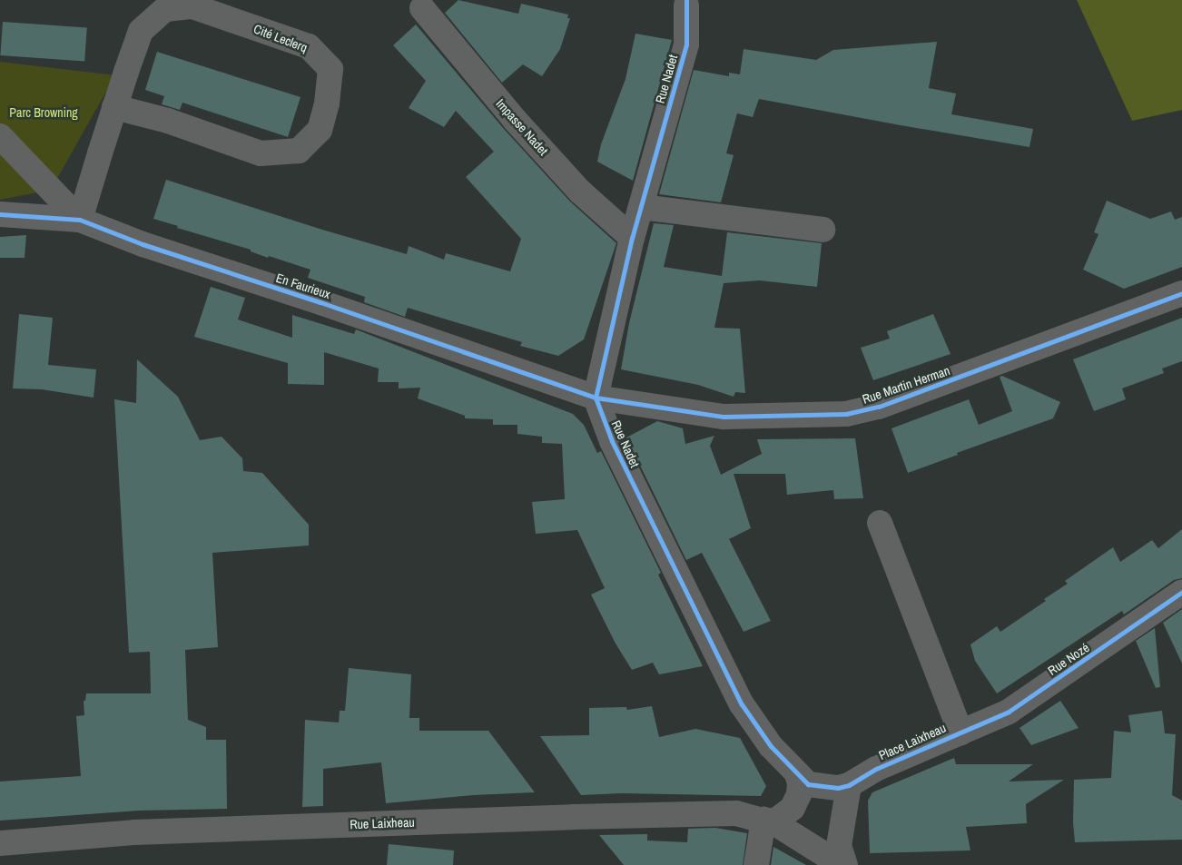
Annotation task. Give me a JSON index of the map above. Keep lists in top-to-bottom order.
{
  "streets": {
    "street": [
      "Cité Leclerq",
      "Rue Nadet",
      "Impasse Nadet",
      "En Faurieux",
      "Rue Martin Herman",
      "Rue Nozé",
      "Place Laixheau",
      "Rue Laixheau"
    ]
  },
  "crossings": [
    ["Cité Leclerq", "En Faurieux"],
    ["Rue Nadet", "Impasse Nadet"],
    ["Rue Nadet", "En Faurieux"],
    ["Rue Nadet", "Rue Martin Herman"],
    ["Rue Nadet", "Place Laixheau"],
    ["En Faurieux", "Rue Martin Herman"],
    ["Rue Nozé", "Place Laixheau"]
  ],
  "parks": ["Parc Browning"]
}
